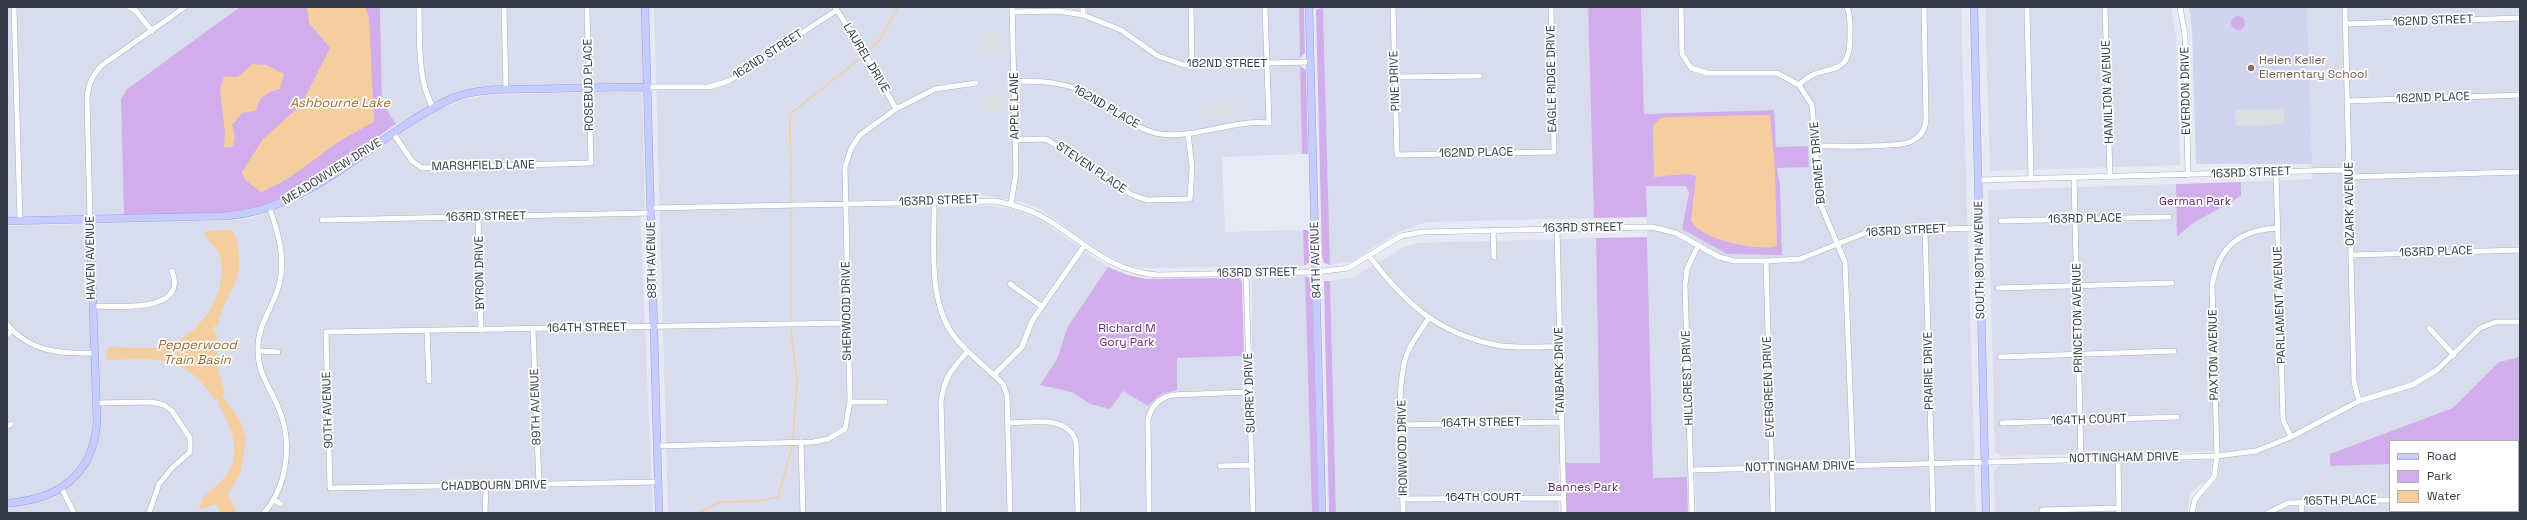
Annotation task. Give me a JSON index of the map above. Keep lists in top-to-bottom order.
{
  "streets": {
    "street": [
      "162ND STREET",
      "LAUREL DRIVE",
      "EAGLE RIDGE DRIVE",
      "PINE DRIVE",
      "ROSEBUD PLACE",
      "EVERDON DRIVE",
      "HAMILTON AVENUE",
      "162ND PLACE",
      "APPLE LANE",
      "BORMET DRIVE",
      "MARSHFIELD LANE",
      "STEVEN PLACE",
      "MEADOWVIEW DRIVE",
      "163RD STREET",
      "OZARK AVENUE",
      "163RD PLACE",
      "HAVEN AVENUE",
      "88TH AVENUE",
      "84TH AVENUE",
      "SOUTH 80TH AVENUE",
      "BYRON DRIVE",
      "PARLIAMENT AVENUE",
      "SHERWOOD DRIVE",
      "PRINCETON AVENUE",
      "164TH STREET",
      "PAXTON AVENUE",
      "TANBARK DRIVE",
      "PRAIRIE DRIVE",
      "HILLCREST DRIVE",
      "EVERGREEN DRIVE",
      "SURREY DRIVE",
      "89TH AVENUE",
      "90TH AVENUE",
      "164TH COURT",
      "IRONWOOD DRIVE",
      "NOTTINGHAM DRIVE",
      "CHADBOURN DRIVE",
      "165TH PLACE"
    ]
  },
  "crossings": [
    ["162ND STREET", "LAUREL DRIVE"],
    ["162ND STREET", "162ND PLACE"],
    ["162ND STREET", "APPLE LANE"],
    ["162ND STREET", "MEADOWVIEW DRIVE"],
    ["162ND STREET", "OZARK AVENUE"],
    ["162ND STREET", "88TH AVENUE"],
    ["162ND STREET", "84TH AVENUE"],
    ["LAUREL DRIVE", "SHERWOOD DRIVE"],
    ["EAGLE RIDGE DRIVE", "162ND PLACE"],
    ["PINE DRIVE", "162ND PLACE"],
    ["ROSEBUD PLACE", "MARSHFIELD LANE"],
    ["ROSEBUD PLACE", "MEADOWVIEW DRIVE"],
    ["EVERDON DRIVE", "163RD STREET"],
    ["HAMILTON AVENUE", "163RD STREET"],
    ["162ND PLACE", "APPLE LANE"],
    ["162ND PLACE", "STEVEN PLACE"],
    ["162ND PLACE", "OZARK AVENUE"],
    ["APPLE LANE", "STEVEN PLACE"],
    ["APPLE LANE", "163RD STREET"],
    ["BORMET DRIVE", "163RD STREET"],
    ["BORMET DRIVE", "NOTTINGHAM DRIVE"],
    ["MARSHFIELD LANE", "MEADOWVIEW DRIVE"],
    ["MEADOWVIEW DRIVE", "HAVEN AVENUE"],
    ["MEADOWVIEW DRIVE", "88TH AVENUE"],
    ["163RD STREET", "OZARK AVENUE"],
    ["163RD STREET", "88TH AVENUE"],
    ["163RD STREET", "84TH AVENUE"],
    ["163RD STREET", "SOUTH 80TH AVENUE"],
    ["163RD STREET", "BYRON DRIVE"],
    ["163RD STREET", "PARLIAMENT AVENUE"],
    ["163RD STREET", "SHERWOOD DRIVE"],
    ["163RD STREET", "PRINCETON AVENUE"],
    ["163RD STREET", "TANBARK DRIVE"],
    ["163RD STREET", "PRAIRIE DRIVE"],
    ["163RD STREET", "HILLCREST DRIVE"],
    ["163RD STREET", "EVERGREEN DRIVE"],
    ["163RD STREET", "SURREY DRIVE"],
    ["OZARK AVENUE", "163RD PLACE"],
    ["OZARK AVENUE", "NOTTINGHAM DRIVE"],
    ["163RD PLACE", "PRINCETON AVENUE"],
    ["88TH AVENUE", "SHERWOOD DRIVE"],
    ["88TH AVENUE", "164TH STREET"],
    ["88TH AVENUE", "CHADBOURN DRIVE"],
    ["SOUTH 80TH AVENUE", "NOTTINGHAM DRIVE"],
    ["BYRON DRIVE", "164TH STREET"],
    ["PARLIAMENT AVENUE", "PAXTON AVENUE"],
    ["PARLIAMENT AVENUE", "NOTTINGHAM DRIVE"],
    ["SHERWOOD DRIVE", "164TH STREET"],
    ["PRINCETON AVENUE", "164TH COURT"],
    ["PRINCETON AVENUE", "NOTTINGHAM DRIVE"],
    ["164TH STREET", "TANBARK DRIVE"],
    ["164TH STREET", "89TH AVENUE"],
    ["164TH STREET", "90TH AVENUE"],
    ["164TH STREET", "IRONWOOD DRIVE"],
    ["PAXTON AVENUE", "NOTTINGHAM DRIVE"],
    ["TANBARK DRIVE", "164TH COURT"],
    ["PRAIRIE DRIVE", "NOTTINGHAM DRIVE"],
    ["HILLCREST DRIVE", "NOTTINGHAM DRIVE"],
    ["EVERGREEN DRIVE", "NOTTINGHAM DRIVE"],
    ["89TH AVENUE", "CHADBOURN DRIVE"],
    ["90TH AVENUE", "CHADBOURN DRIVE"],
    ["164TH COURT", "IRONWOOD DRIVE"]
  ],
  "water": ["Ashbourne Lake", "Pepperwood Train Basin"],
  "parks": ["German Park", "Richard M Gory Park", "Bannes Park"],
  "places": ["Helen Keller Elementary School"],
  "legend": ["Road", "Park", "Water"]
}
